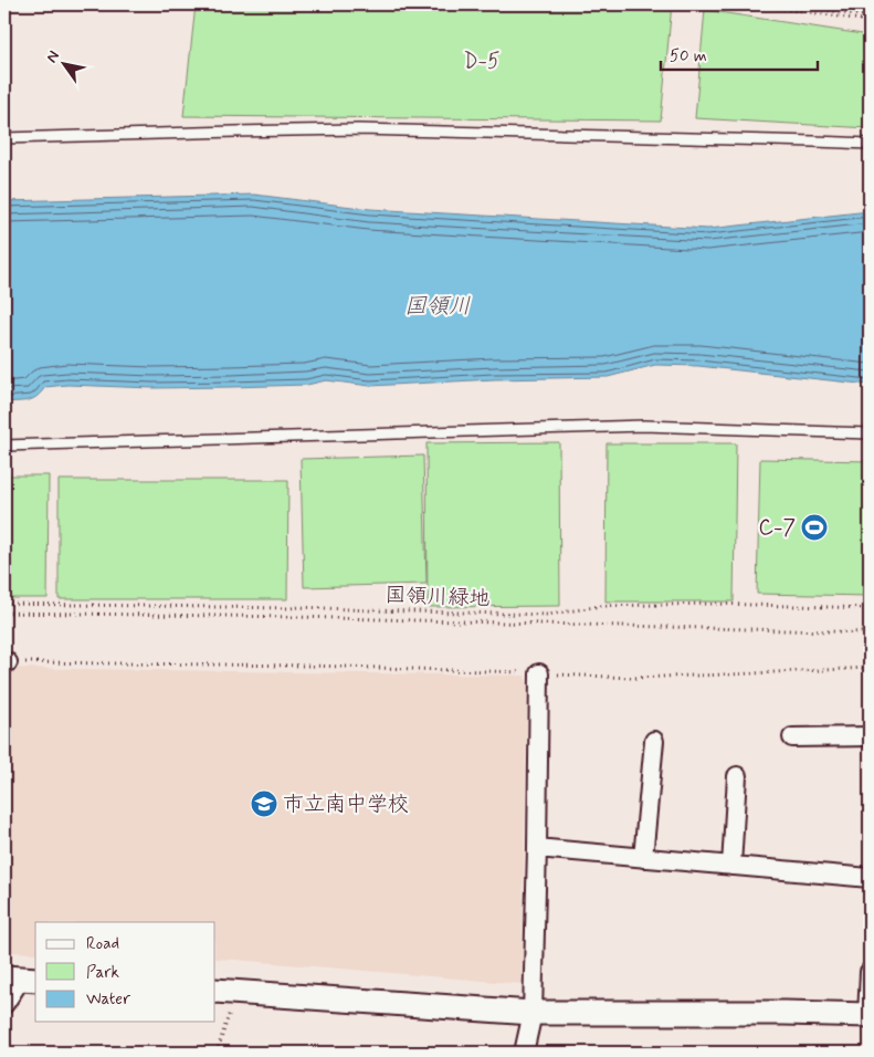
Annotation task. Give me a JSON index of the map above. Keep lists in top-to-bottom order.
{
  "streets": {
    "path": ["国領川緑地"]
  },
  "water": ["国領川"],
  "parks": ["D-5"],
  "places": {
    "sports": ["C-7"],
    "school or university": ["市立南中学校"]
  },
  "legend": ["Road", "Park", "Water"],
  "scale_bar": "50 m",
  "north": "top left"
}
